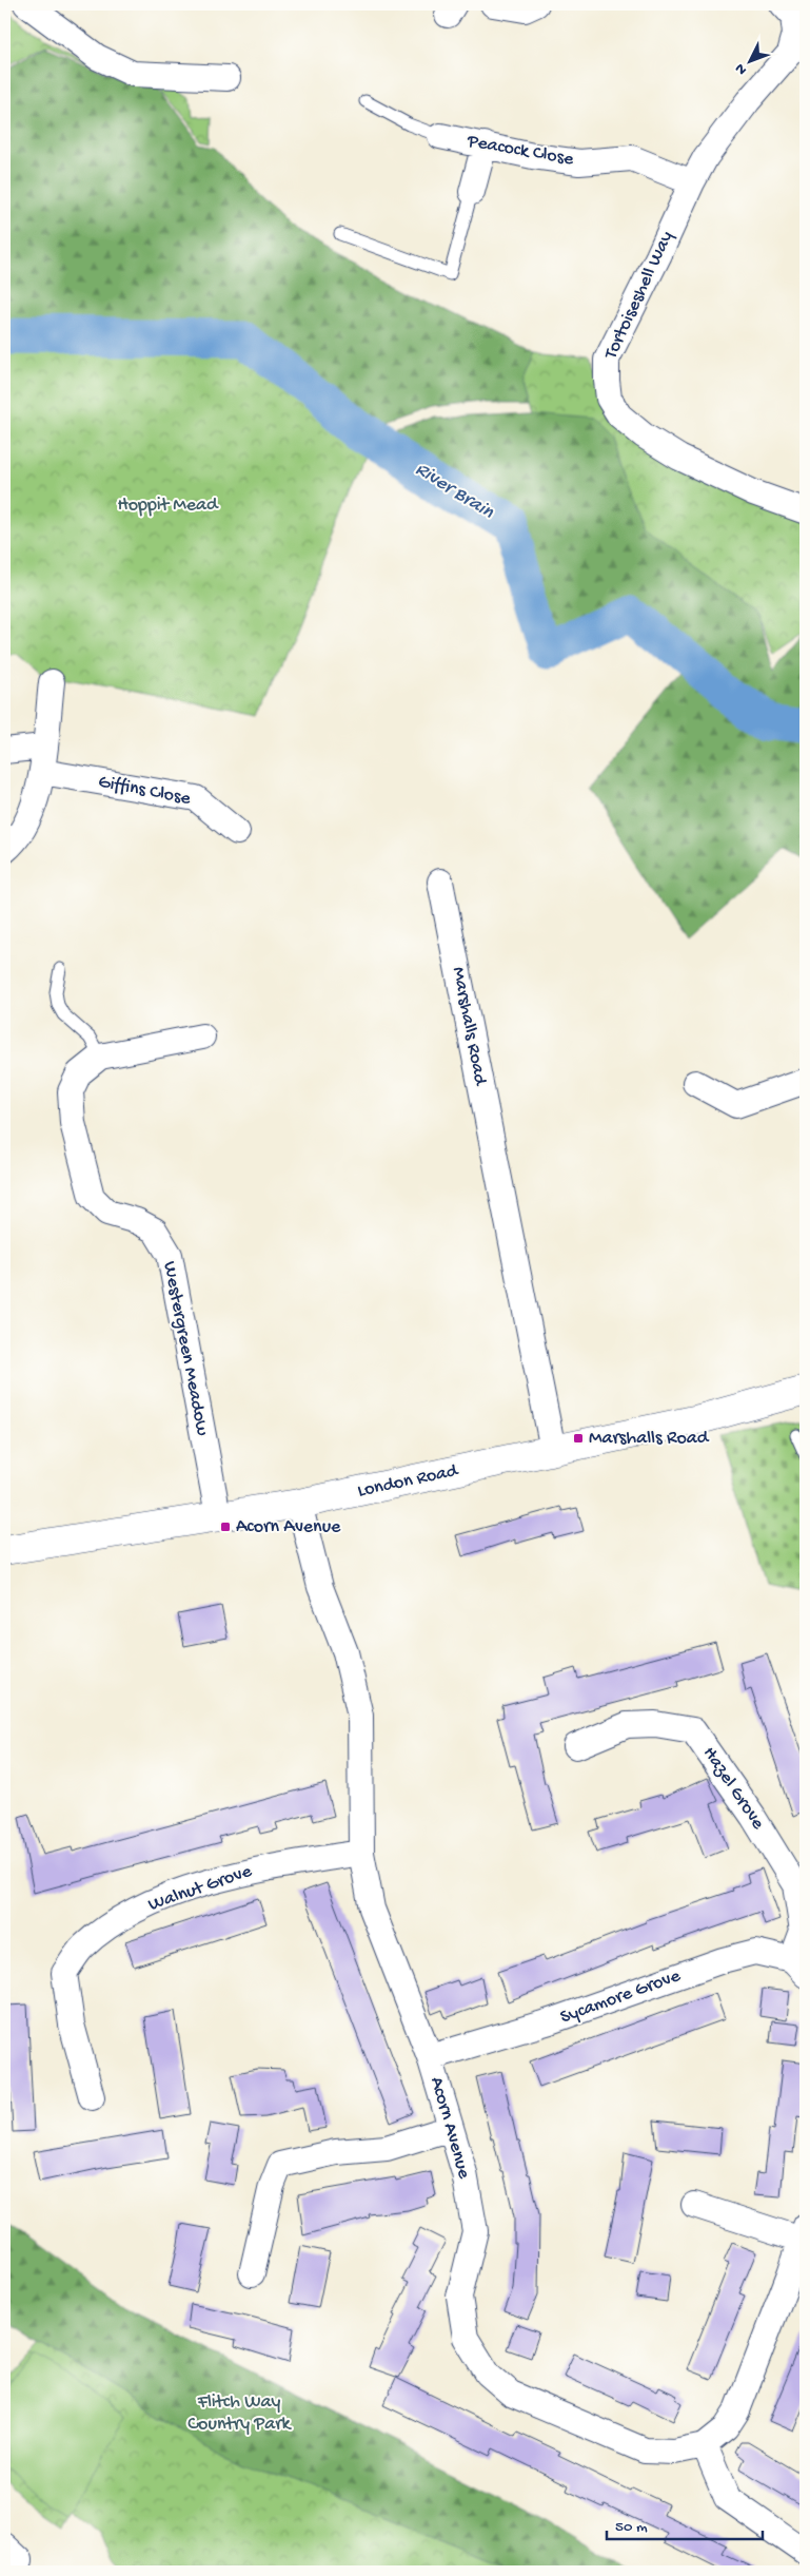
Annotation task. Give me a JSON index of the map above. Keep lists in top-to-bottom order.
{
  "streets": {
    "street": [
      "Peacock Close",
      "Tortoiseshell Way",
      "Giffins Close",
      "Marshalls Road",
      "Westergreen Meadow",
      "London Road",
      "Hazel Grove",
      "Walnut Grove",
      "Sycamore Grove",
      "Acorn Avenue"
    ]
  },
  "crossings": [
    ["Peacock Close", "Tortoiseshell Way"],
    ["Marshalls Road", "London Road"],
    ["Westergreen Meadow", "London Road"],
    ["London Road", "Acorn Avenue"],
    ["Hazel Grove", "Sycamore Grove"],
    ["Walnut Grove", "Acorn Avenue"],
    ["Sycamore Grove", "Acorn Avenue"]
  ],
  "water": ["River Brain"],
  "parks": ["Hoppit Mead", "Flitch Way Country Park"],
  "places": {
    "transit": ["Marshalls Road", "Acorn Avenue"]
  },
  "scale_bar": "50 m",
  "north": "bottom left"
}
